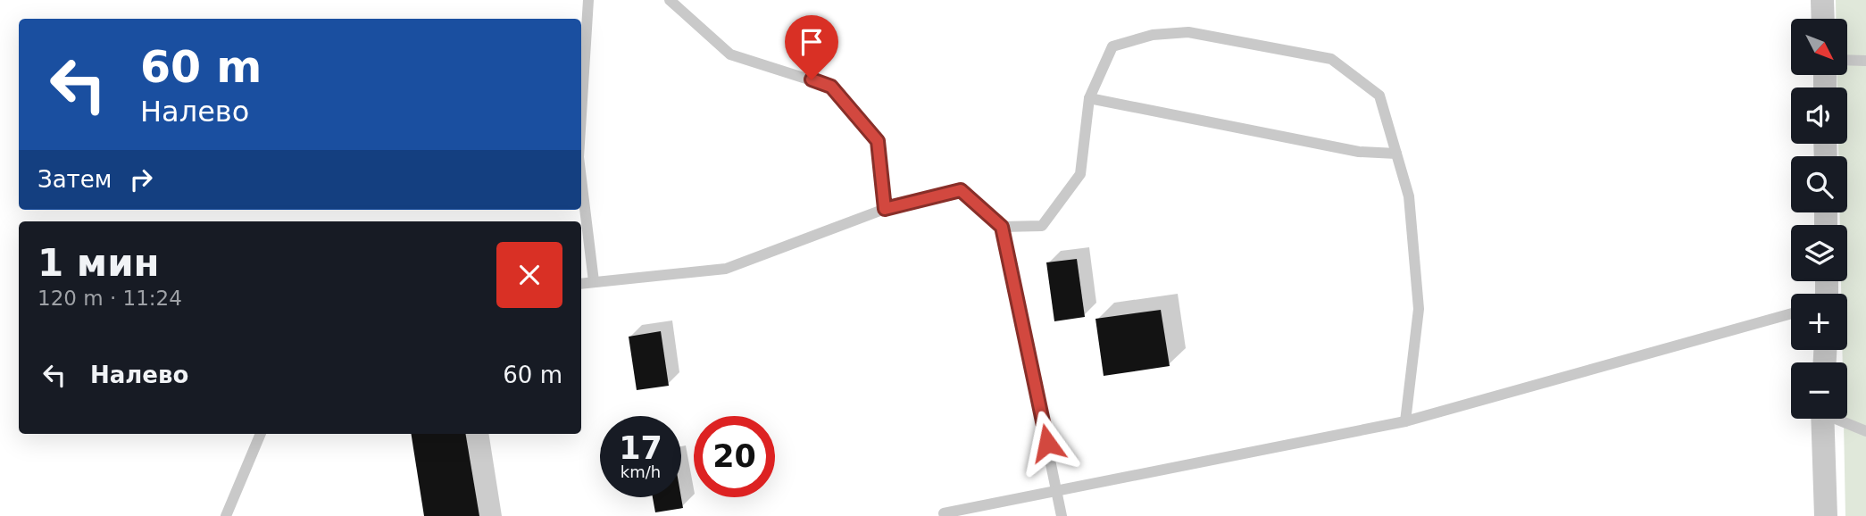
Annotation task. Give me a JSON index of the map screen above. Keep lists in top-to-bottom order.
{
  "north": "bottom right",
  "page": {
    "map_buttons": ["+", "−"],
    "turn": ["60 m", "Налево"],
    "then": "Затем",
    "heading": ["1 мин", "120 m · 11:24"],
    "list": [
      {
        "name": "Налево",
        "value": "60 m"
      }
    ],
    "speed": "17 km/h",
    "limit": "20"
  }
}
